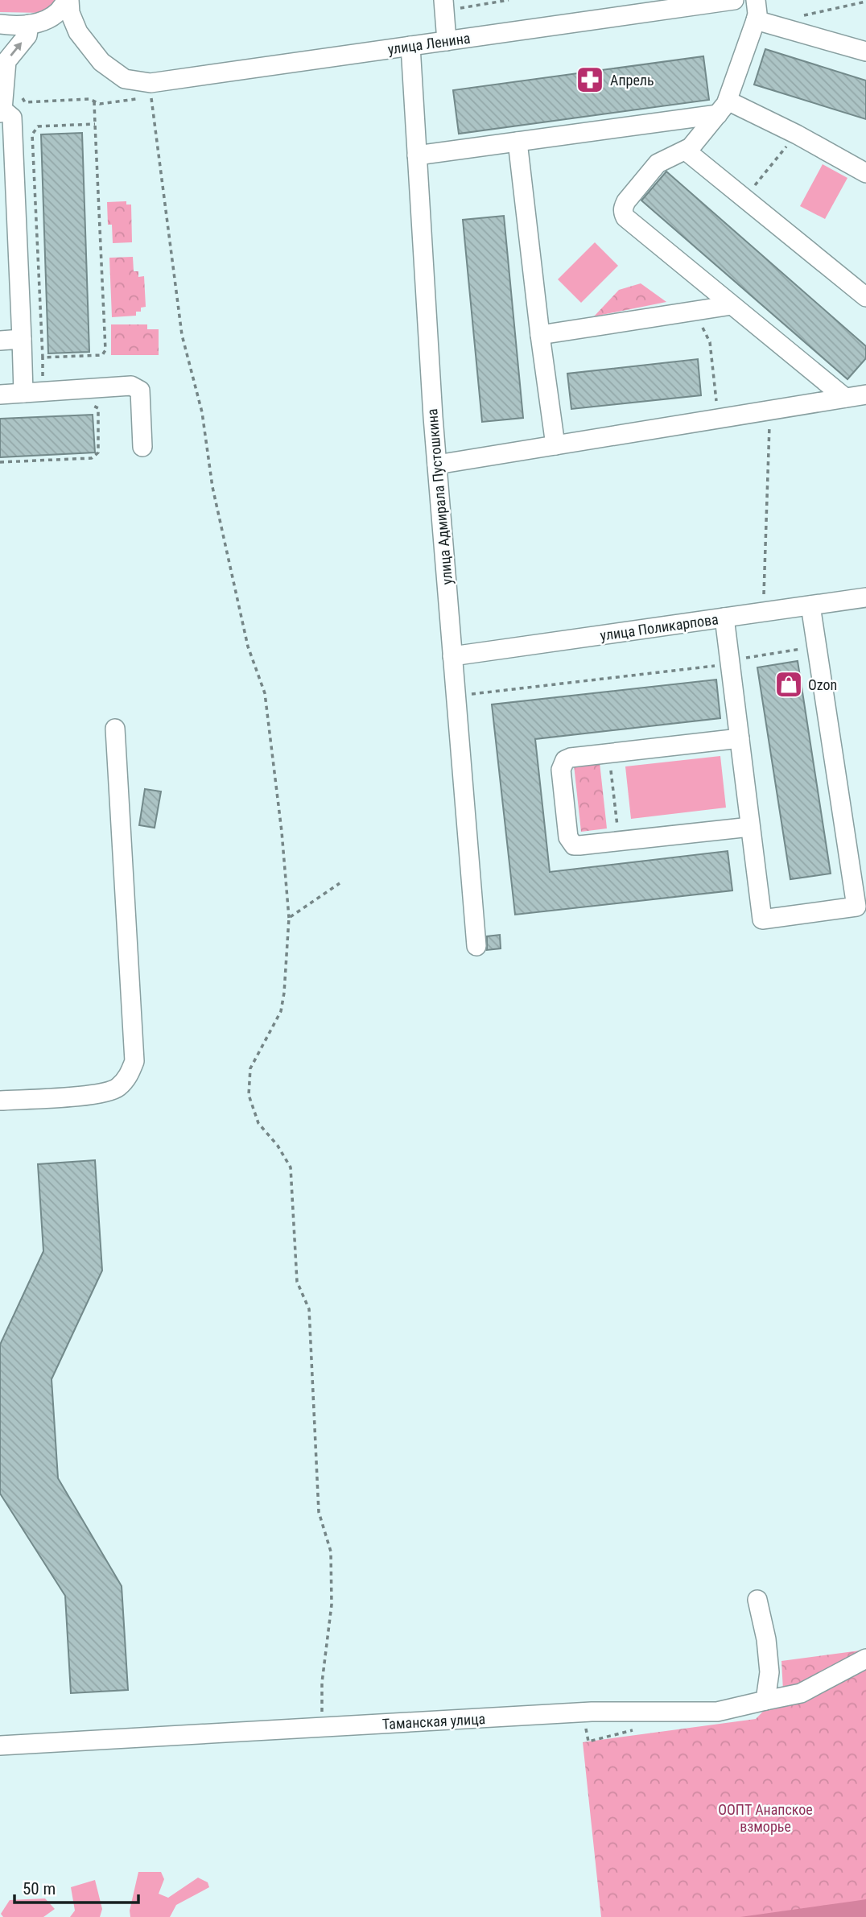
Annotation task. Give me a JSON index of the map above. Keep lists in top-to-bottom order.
{
  "streets": {
    "street": [
      "улица Ленина",
      "улица Адмирала Пустошкина",
      "улица Поликарпова",
      "Таманская улица"
    ]
  },
  "crossings": [
    ["улица Ленина", "улица Адмирала Пустошкина"],
    ["улица Адмирала Пустошкина", "улица Поликарпова"]
  ],
  "parks": ["ООПТ Анапское взморье"],
  "places": {
    "pharmacy": ["Апрель"],
    "shop": ["Ozon"]
  },
  "scale_bar": "50 m"
}
